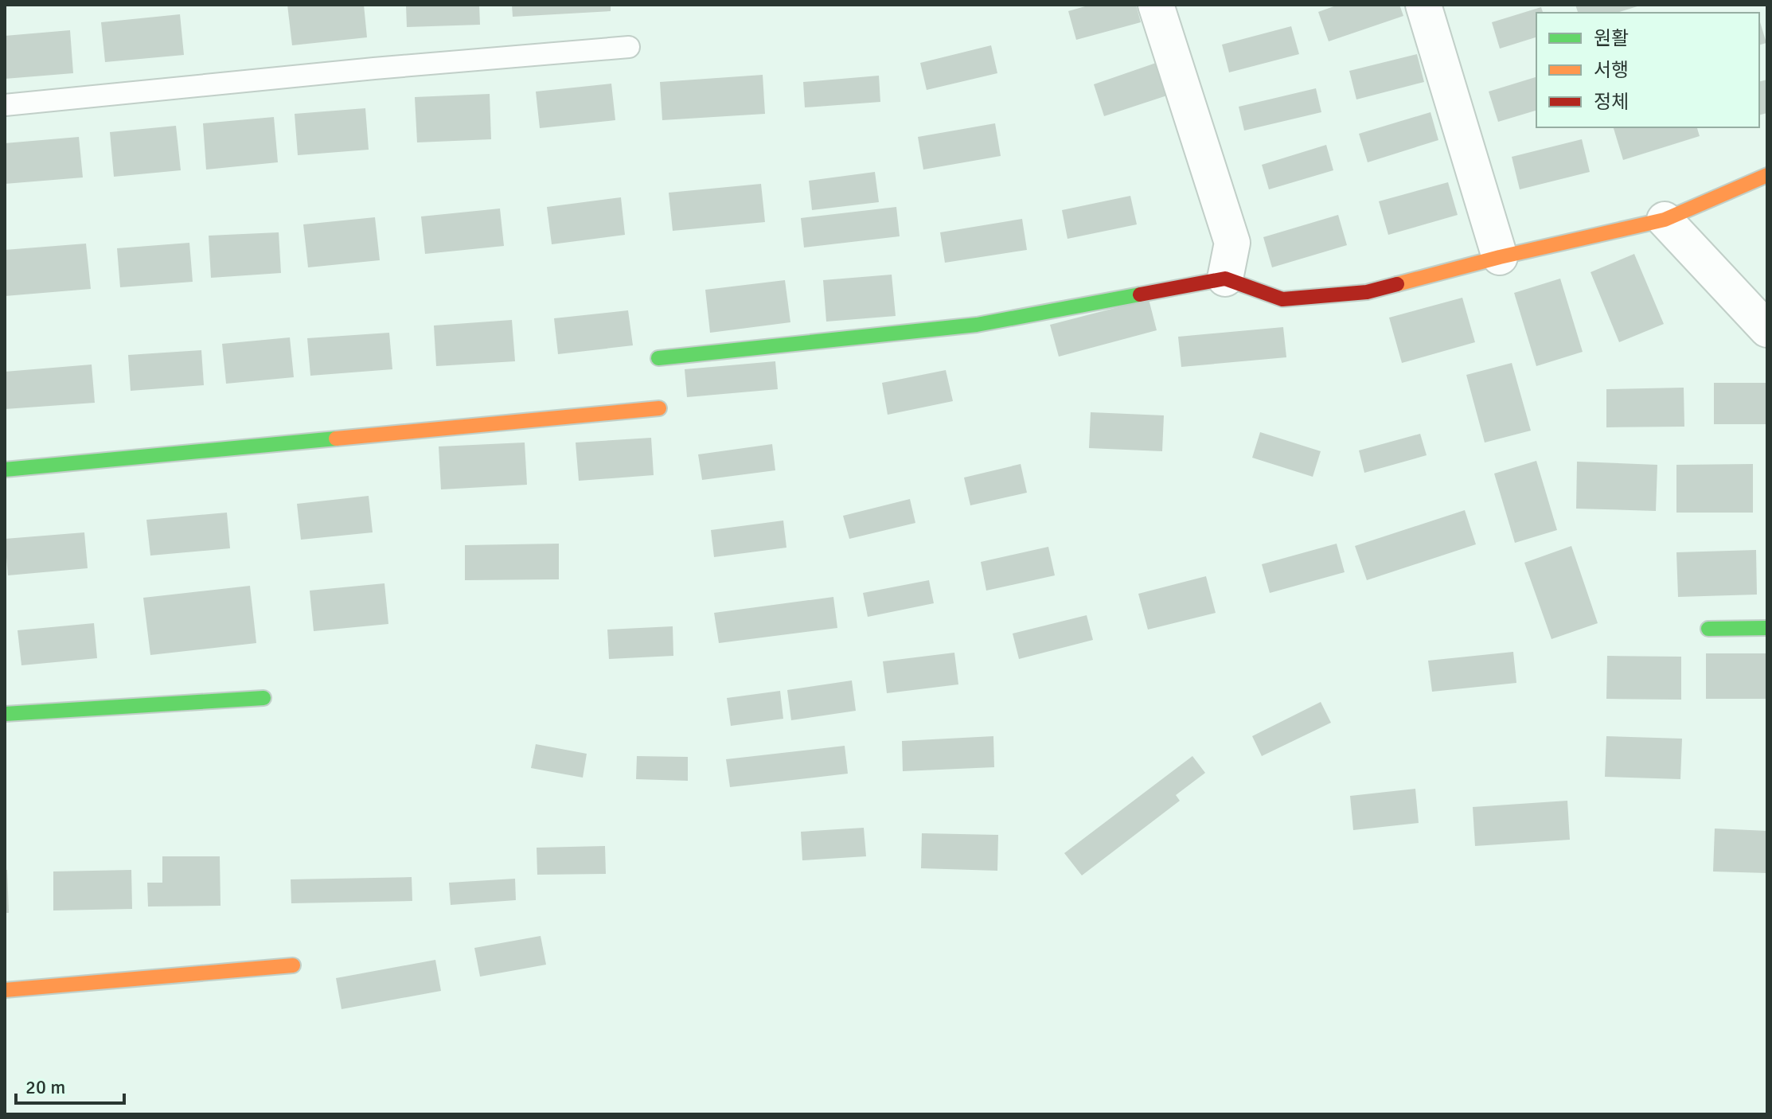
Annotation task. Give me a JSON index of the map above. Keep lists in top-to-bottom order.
{
  "legend": ["원활", "서행", "정체"],
  "scale_bar": "20 m"
}
